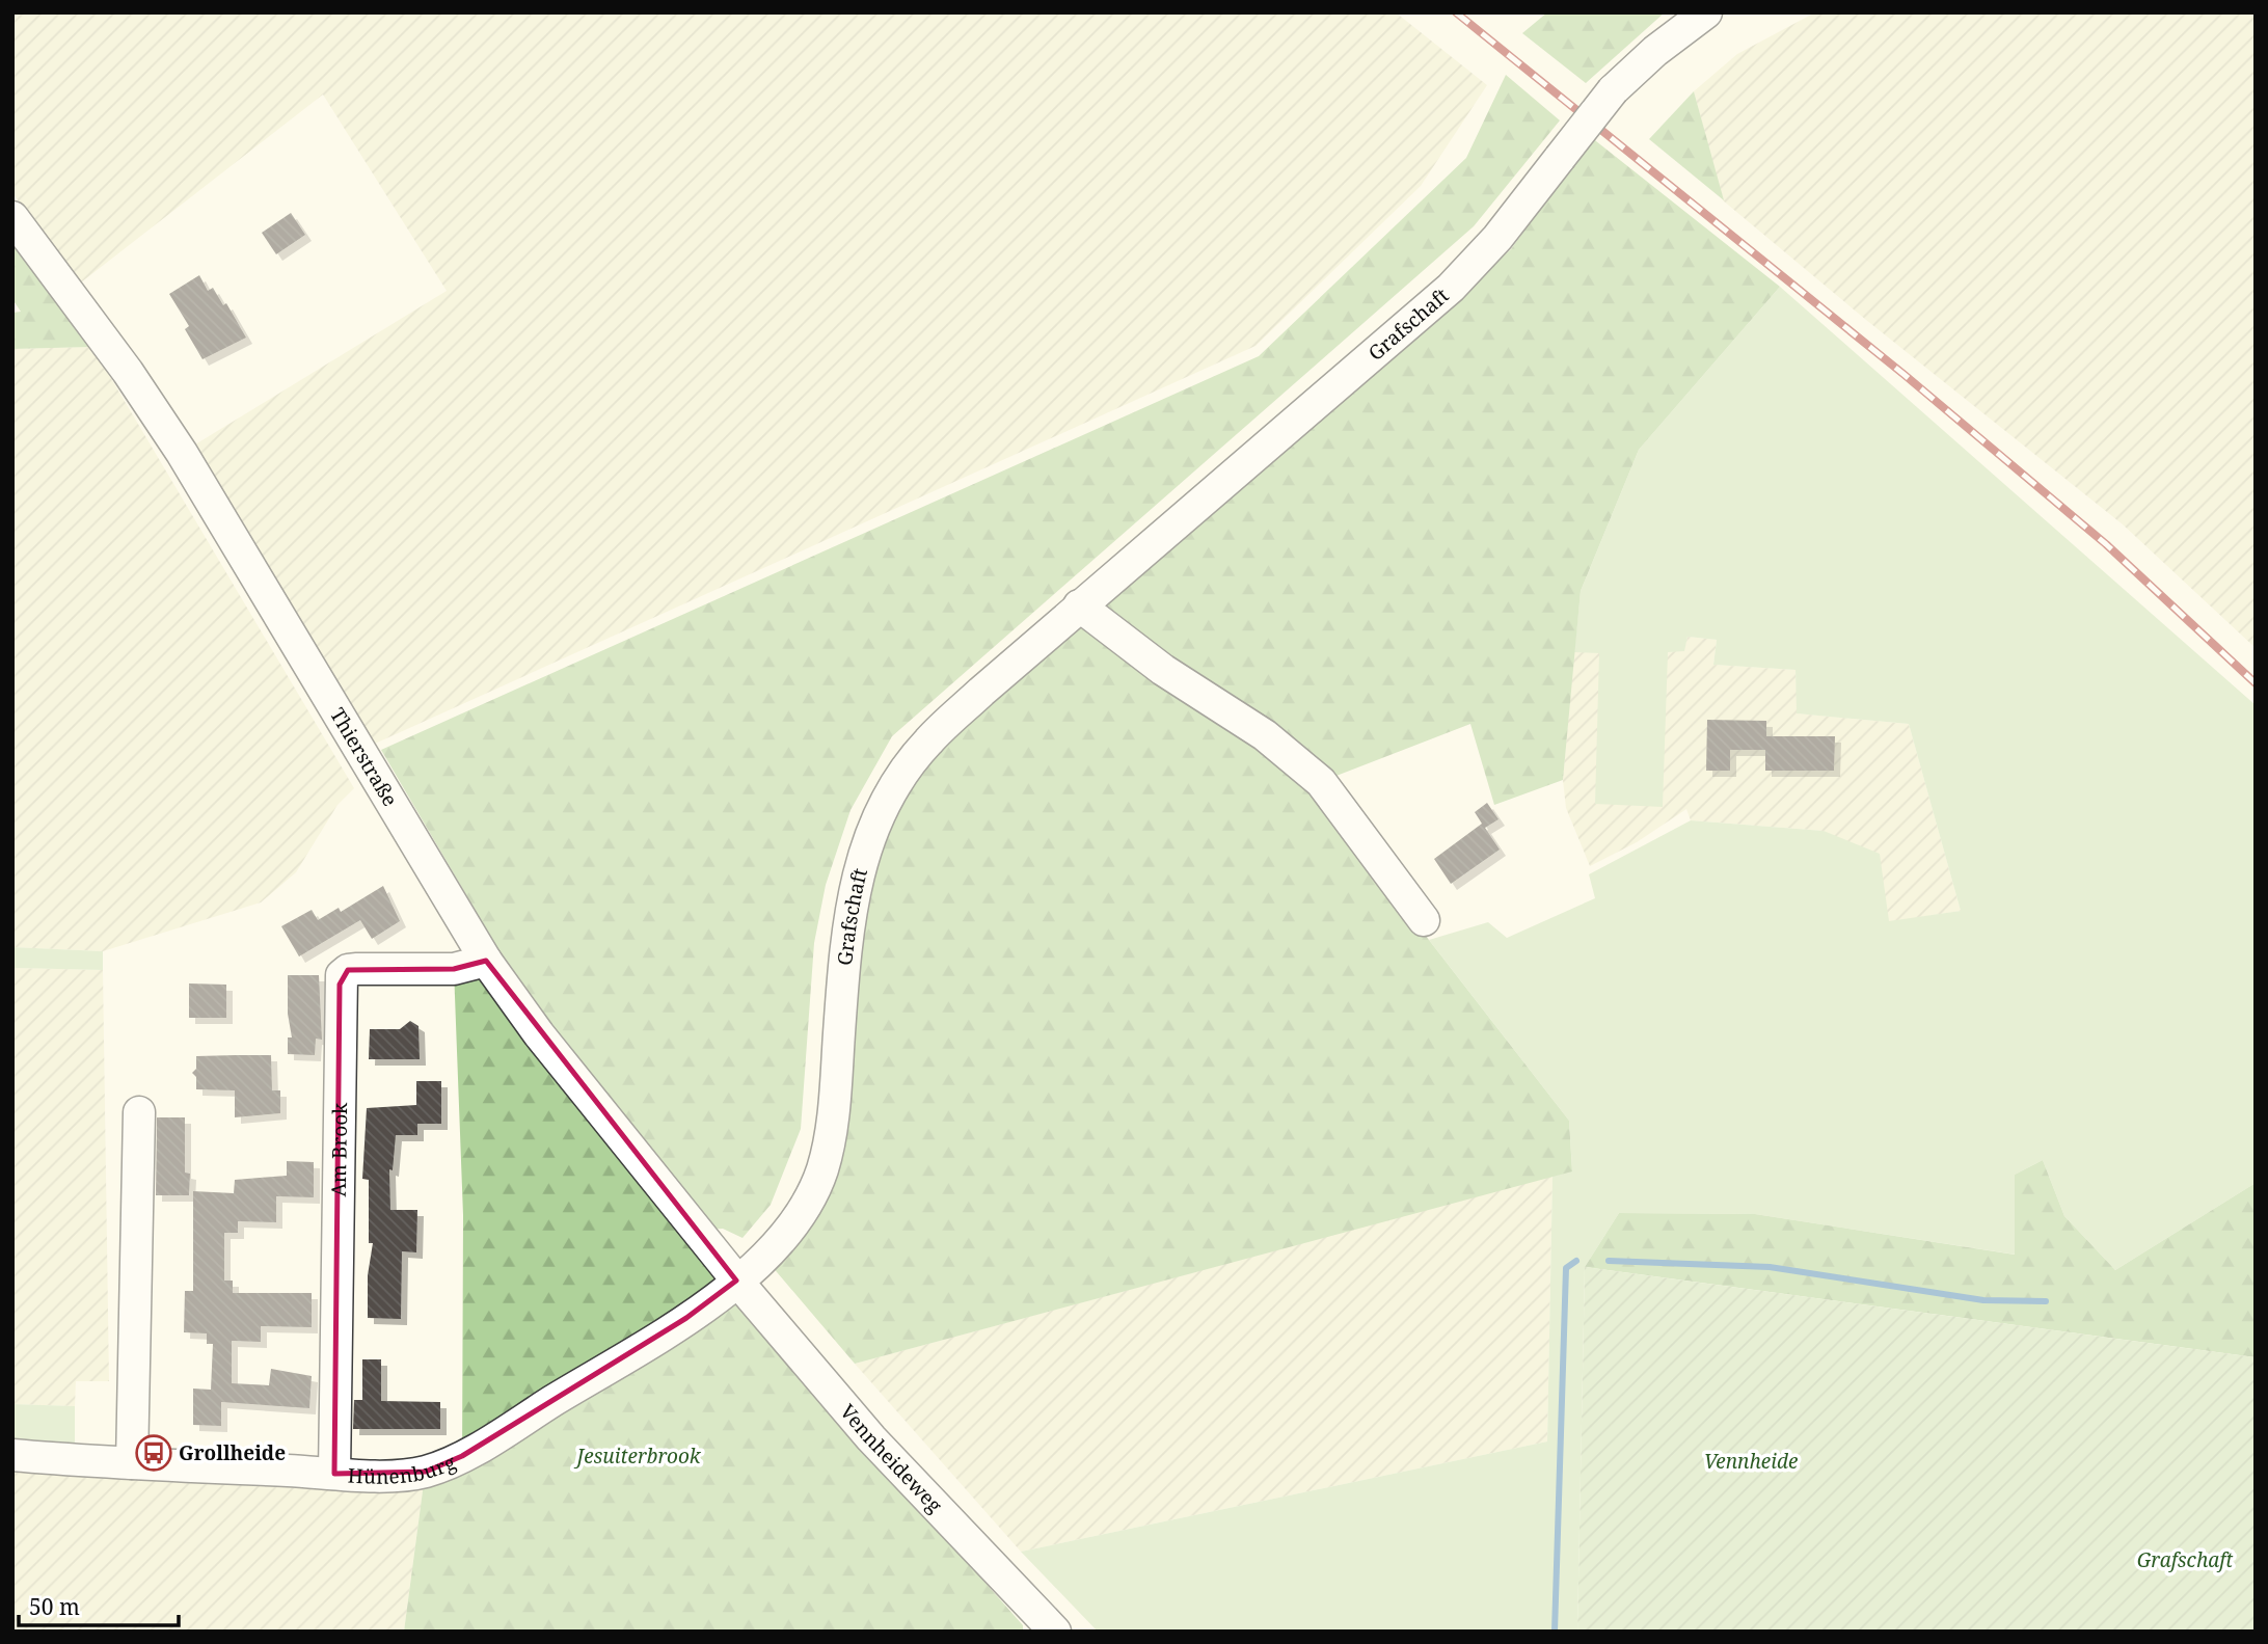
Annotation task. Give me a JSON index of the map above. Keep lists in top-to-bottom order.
{
  "streets": {
    "street": [
      "Grafschaft",
      "Thierstraße",
      "Am Brook",
      "Vennheideweg",
      "Hünenburg"
    ]
  },
  "crossings": [
    ["Grafschaft", "Thierstraße"],
    ["Grafschaft", "Vennheideweg"],
    ["Grafschaft", "Hünenburg"],
    ["Thierstraße", "Am Brook"],
    ["Thierstraße", "Vennheideweg"],
    ["Thierstraße", "Hünenburg"],
    ["Am Brook", "Hünenburg"],
    ["Vennheideweg", "Hünenburg"]
  ],
  "parks": ["Jesuiterbrook", "Vennheide", "Grafschaft"],
  "places": {
    "bus stop": ["Grollheide"]
  },
  "scale_bar": "50 m"
}
